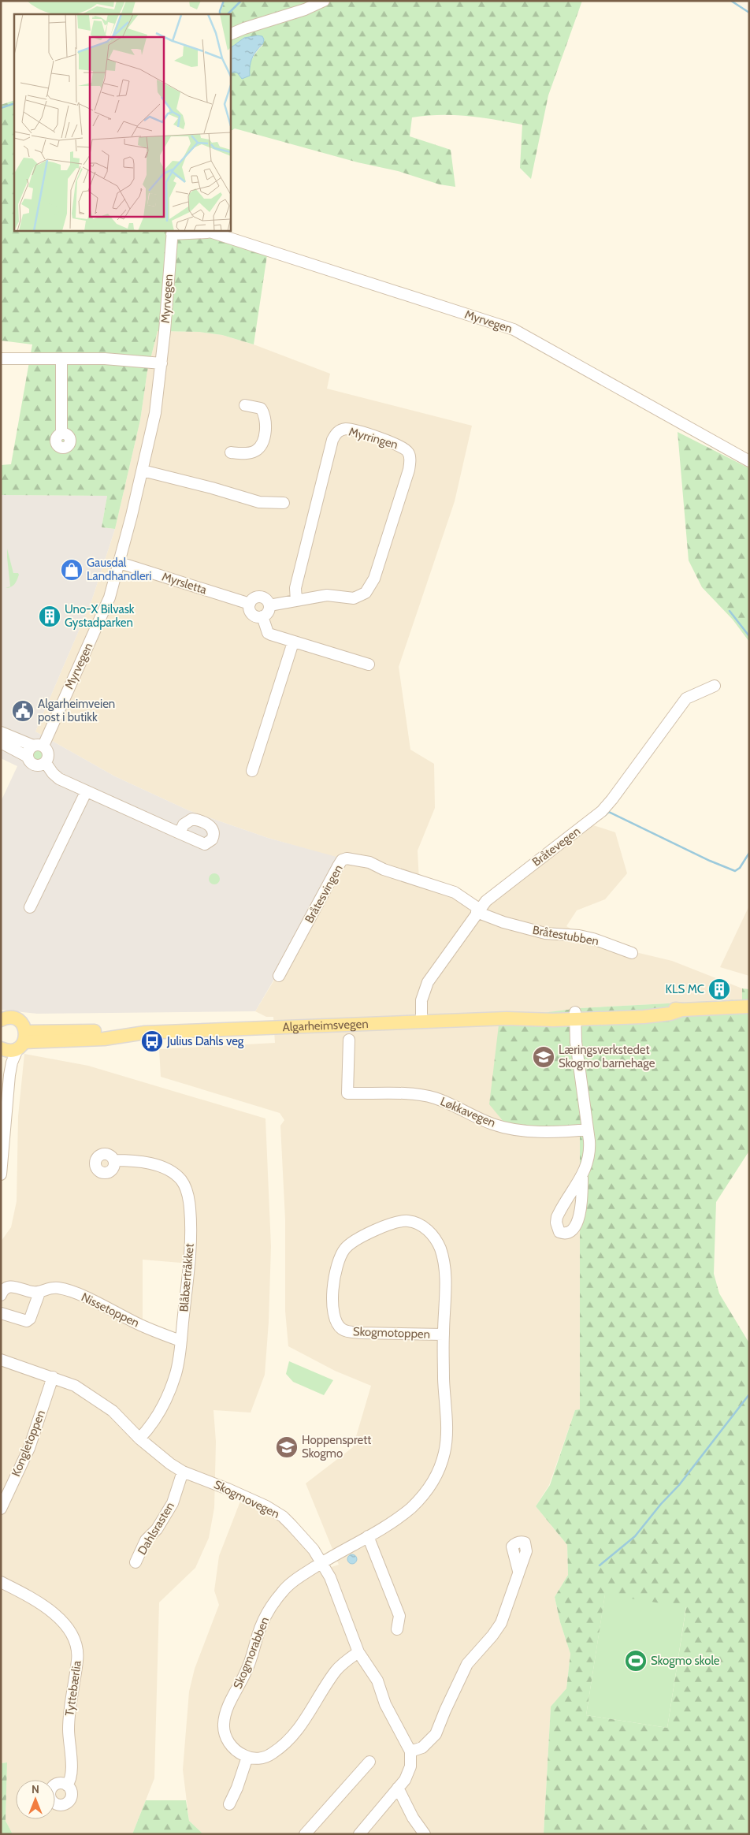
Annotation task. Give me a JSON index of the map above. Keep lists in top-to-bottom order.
{
  "streets": {
    "main road": ["Algarheimsvegen"],
    "street": [
      "Myrvegen",
      "Myrringen",
      "Myrsletta",
      "Bråtevegen",
      "Bråtesvingen",
      "Bråtestubben",
      "Løkkavegen",
      "Blåbærtråkket",
      "Nissetoppen",
      "Skogmotoppen",
      "Kongletoppen",
      "Skogmovegen",
      "Dahlsrasten",
      "Skogmorabben",
      "Tyttebærlia"
    ]
  },
  "crossings": [
    ["Myrvegen", "Myrsletta"],
    ["Myrringen", "Myrsletta"],
    ["Bråtevegen", "Bråtesvingen"],
    ["Bråtevegen", "Bråtestubben"],
    ["Bråtevegen", "Algarheimsvegen"],
    ["Bråtesvingen", "Bråtestubben"],
    ["Blåbærtråkket", "Nissetoppen"],
    ["Blåbærtråkket", "Skogmovegen"],
    ["Skogmotoppen", "Skogmovegen"],
    ["Skogmotoppen", "Skogmorabben"],
    ["Kongletoppen", "Skogmovegen"],
    ["Skogmovegen", "Dahlsrasten"],
    ["Skogmovegen", "Skogmorabben"]
  ],
  "places": {
    "shop": ["Gausdal Landhandleri"],
    "building": ["Uno-X Bilvask Gystadparken", "KLS MC"],
    "public building": ["Algarheimveien post i butikk"],
    "bus stop": ["Julius Dahls veg"],
    "school or university": ["Læringsverkstedet Skogmo barnehage", "Hoppensprett Skogmo"],
    "sports": ["Skogmo skole"]
  },
  "north": "top"
}
